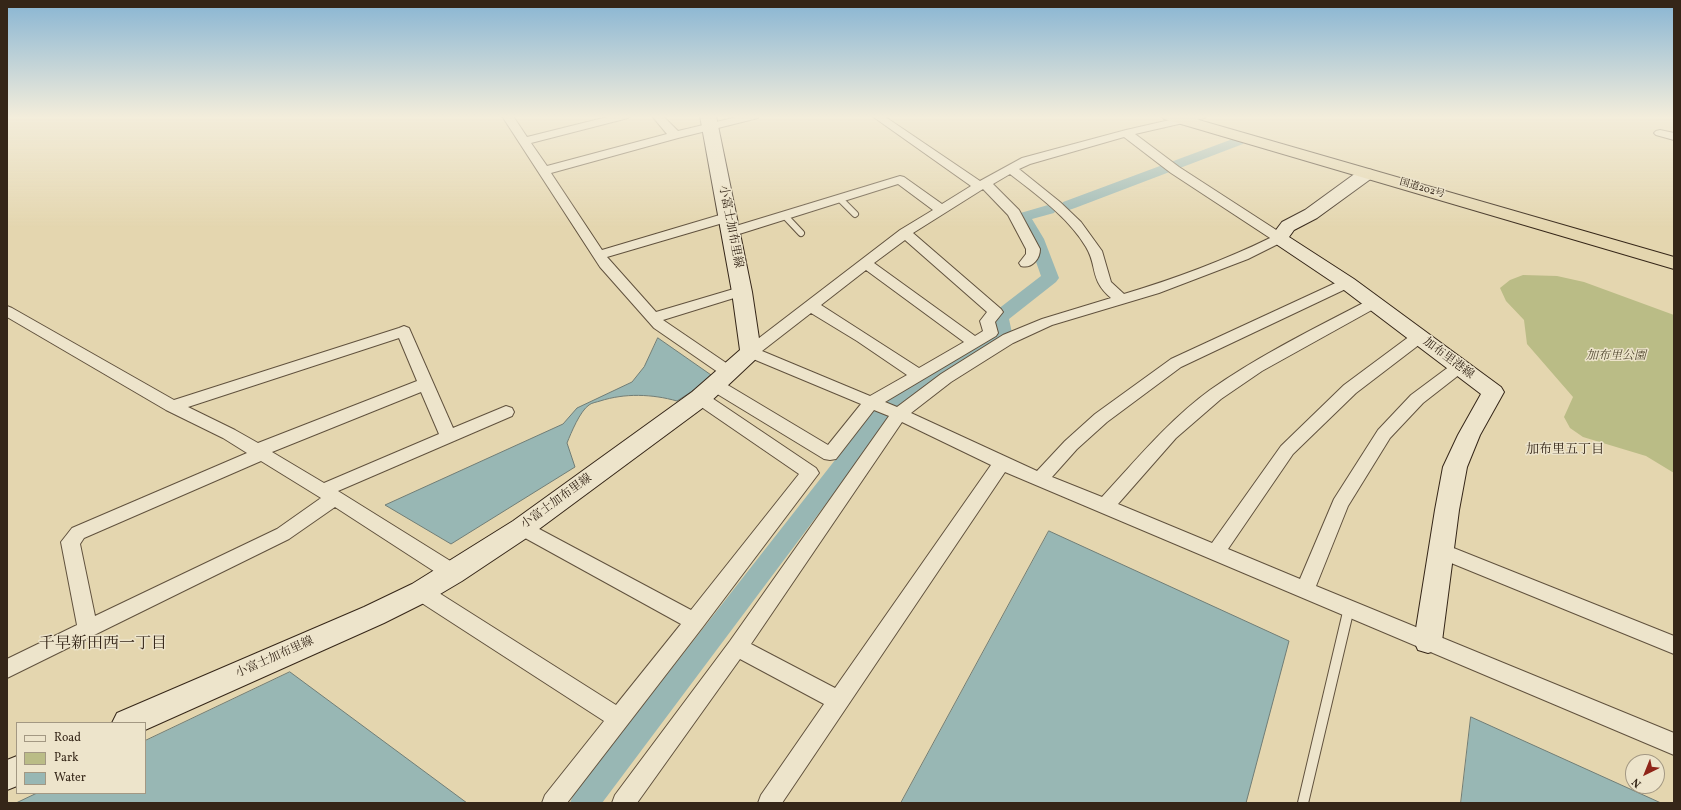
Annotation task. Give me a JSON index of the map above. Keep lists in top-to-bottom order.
{
  "streets": {
    "highway": ["国道202号"],
    "main road": ["小富士加布里線", "加布里港線"]
  },
  "districts": ["加布里五丁目", "千早新田西一丁目"],
  "parks": ["加布里公園"],
  "legend": ["Road", "Park", "Water"],
  "north": "bottom left"
}
